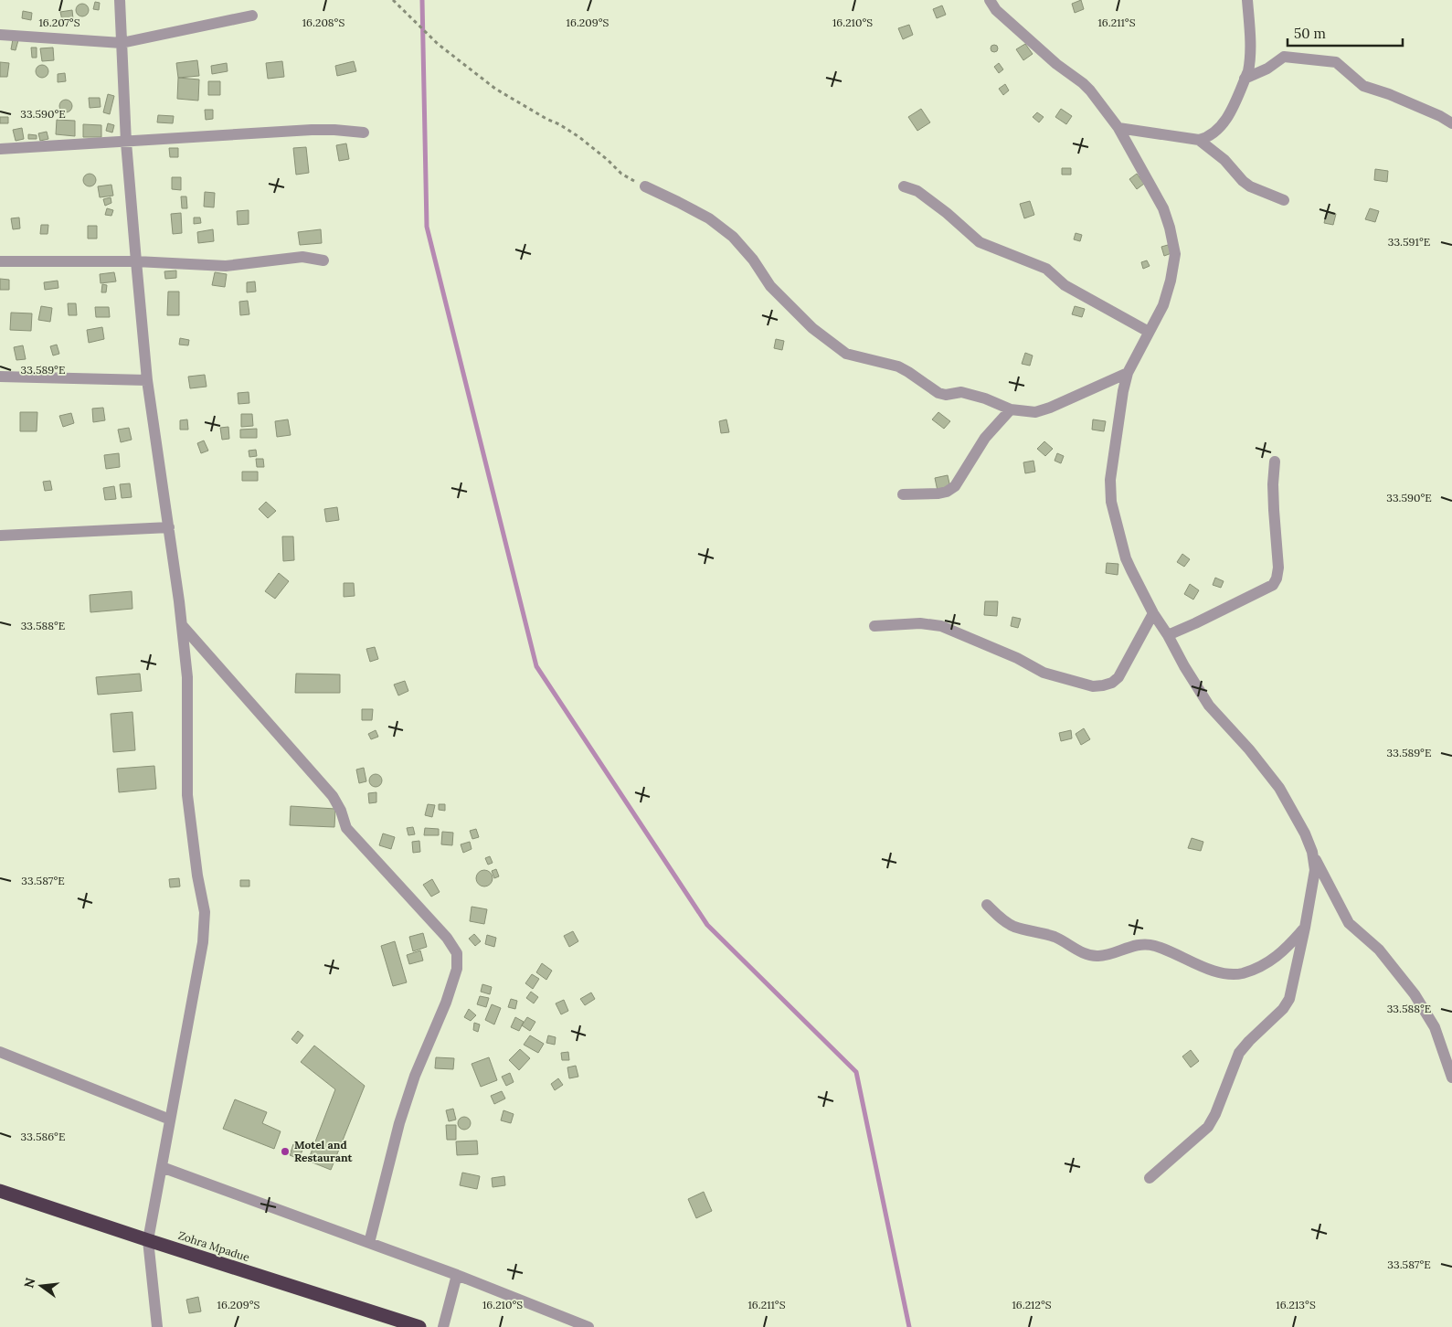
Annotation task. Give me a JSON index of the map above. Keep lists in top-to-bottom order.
{
  "streets": {
    "highway": ["Zohra Mpadue"]
  },
  "places": ["Motel and Restaurant"],
  "scale_bar": "50 m",
  "north": "left",
  "coordinates": [
    "16.207°S",
    "16.211°S",
    "16.208°S",
    "16.209°S",
    "16.210°S",
    "33.590°E",
    "33.591°E",
    "33.589°E",
    "33.588°E",
    "33.587°E",
    "33.586°E",
    "16.212°S",
    "16.213°S"
  ]
}
